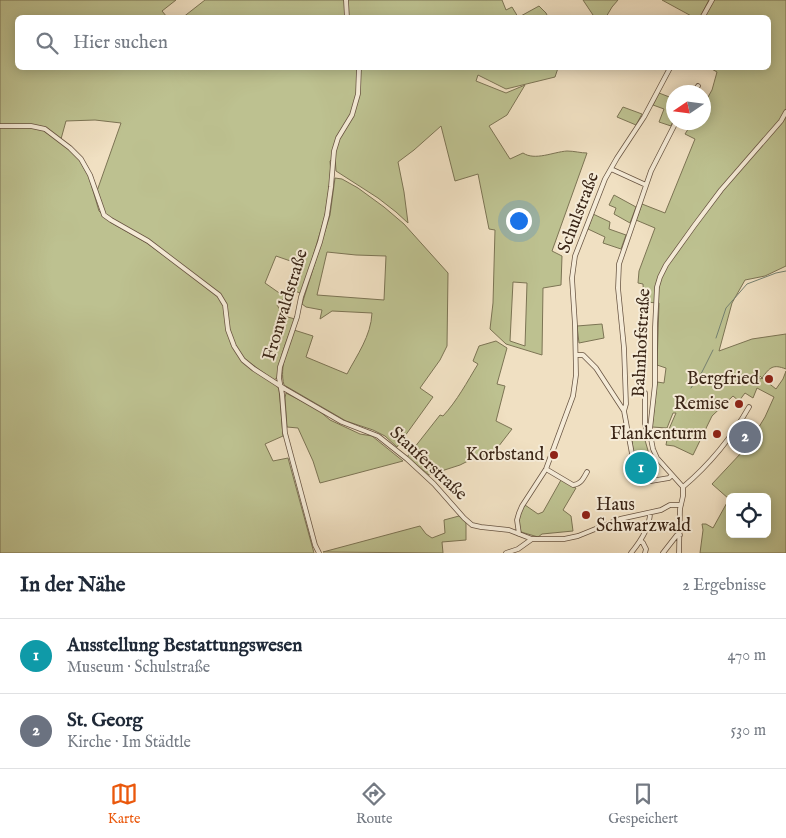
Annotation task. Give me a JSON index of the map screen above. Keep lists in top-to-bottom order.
{
  "streets": {
    "street": [
      "Schulstraße",
      "Fronwaldstraße",
      "Bahnhofstraße",
      "Stauferstraße"
    ]
  },
  "crossings": [
    ["Schulstraße", "Stauferstraße"],
    ["Fronwaldstraße", "Stauferstraße"]
  ],
  "places": [
    "Bergfried",
    "Remise",
    "Flankenturm",
    "Korbstand",
    "Haus Schwarzwald"
  ],
  "north": "left",
  "page": {
    "search": "Hier suchen",
    "pins": ["2", "1"],
    "heading": ["In der Nähe", "2 Ergebnisse"],
    "list": [
      {
        "mark": "1",
        "name": "Ausstellung Bestattungswesen",
        "note": "Museum · Schulstraße",
        "value": "470 m"
      },
      {
        "mark": "2",
        "name": "St. Georg",
        "note": "Kirche · Im Städtle",
        "value": "530 m"
      }
    ],
    "nav": ["Karte", "Route", "Gespeichert"]
  }
}
